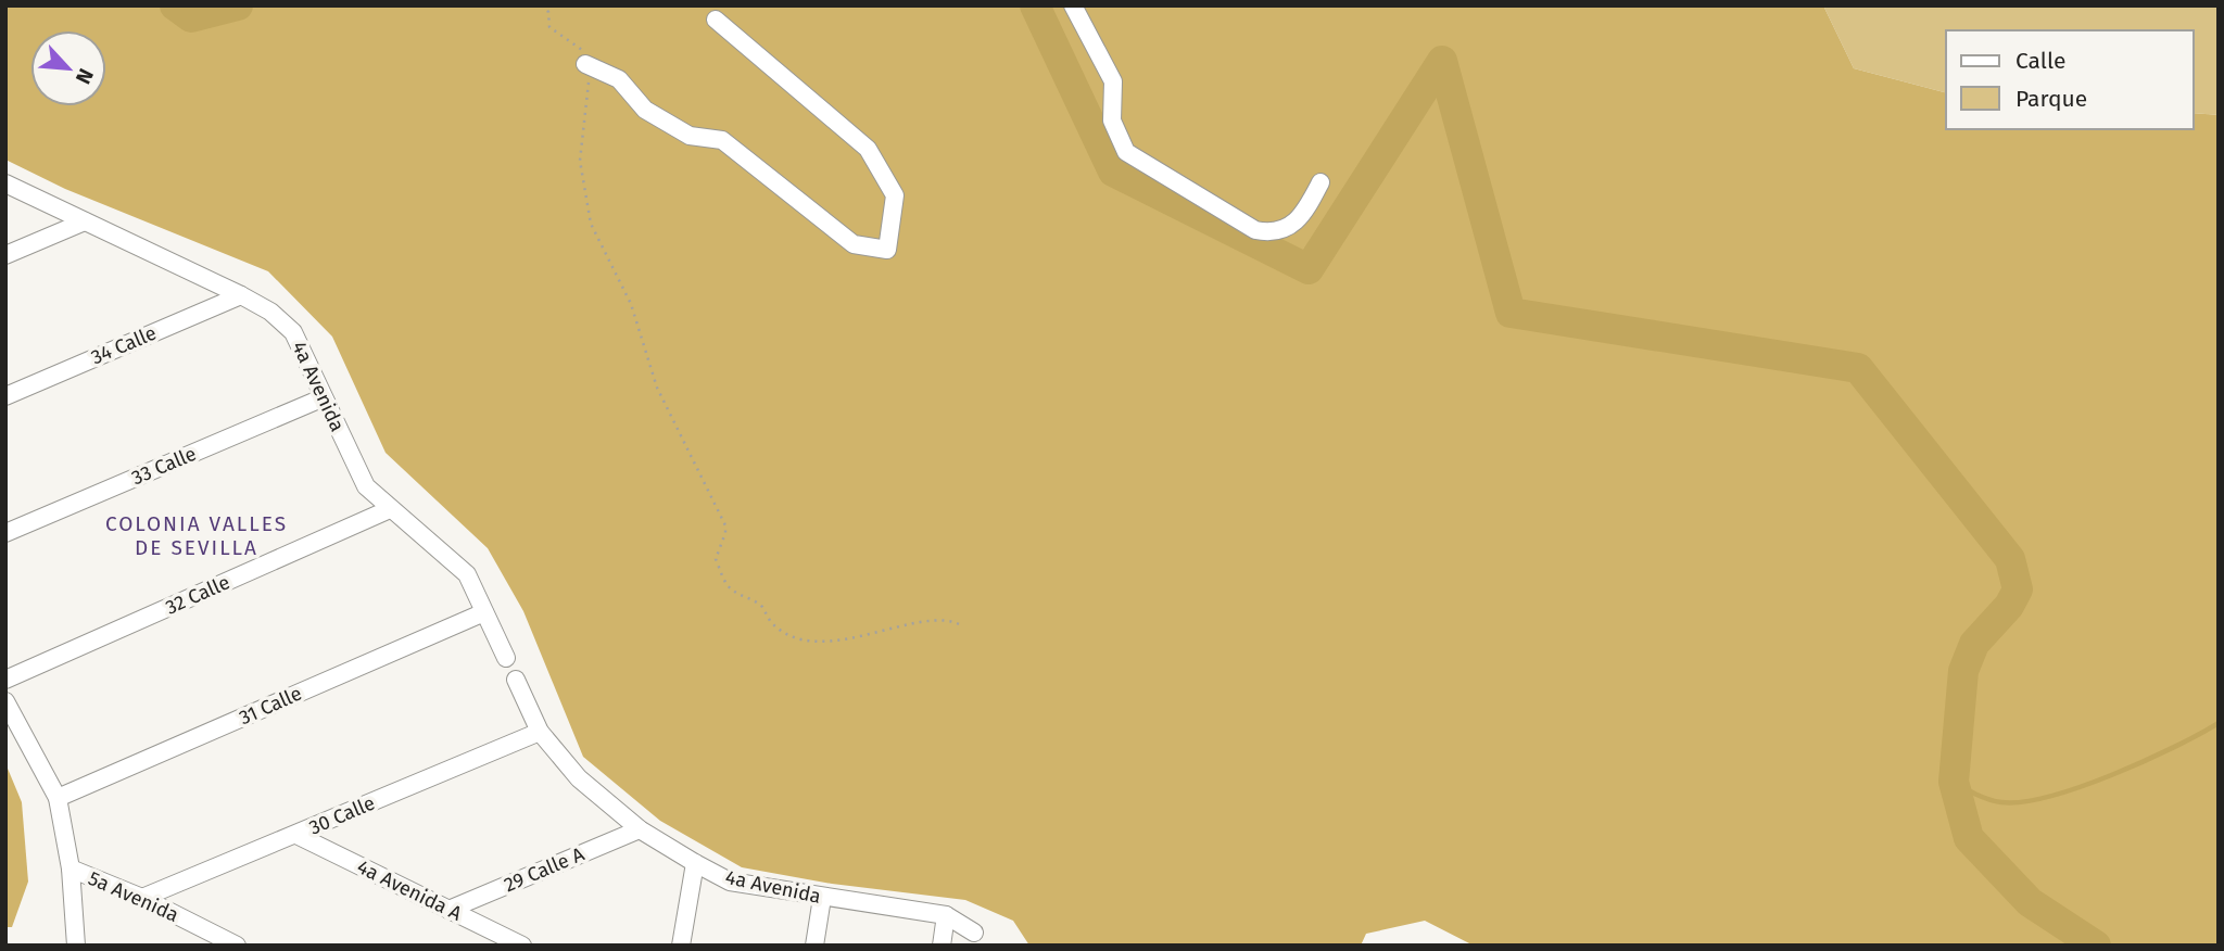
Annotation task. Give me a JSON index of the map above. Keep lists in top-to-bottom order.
{
  "streets": {
    "street": [
      "34 Calle",
      "4a Avenida",
      "33 Calle",
      "32 Calle",
      "31 Calle",
      "30 Calle",
      "29 Calle A",
      "4a Avenida A",
      "5a Avenida"
    ]
  },
  "crossings": [
    ["34 Calle", "4a Avenida"],
    ["4a Avenida", "33 Calle"],
    ["4a Avenida", "32 Calle"],
    ["4a Avenida", "31 Calle"],
    ["4a Avenida", "30 Calle"],
    ["4a Avenida", "29 Calle A"],
    ["31 Calle", "5a Avenida"],
    ["30 Calle", "4a Avenida A"],
    ["30 Calle", "5a Avenida"],
    ["29 Calle A", "4a Avenida A"]
  ],
  "districts": ["COLONIA VALLES DE SEVILLA"],
  "legend": ["Calle", "Parque"],
  "north": "bottom right"
}
